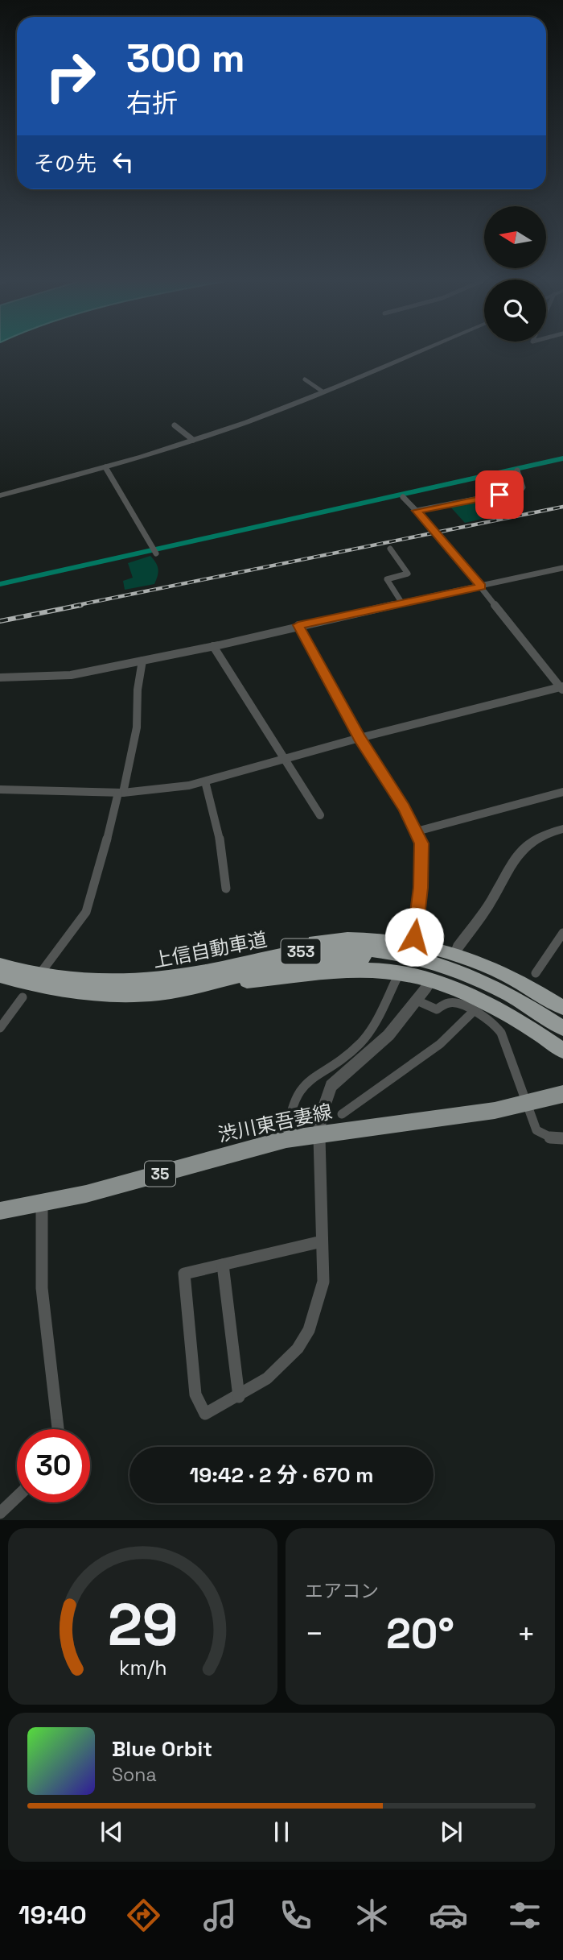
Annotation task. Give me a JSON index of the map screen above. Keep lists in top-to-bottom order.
{
  "streets": {
    "highway": ["上信自動車道", "353"],
    "main road": ["渋川東吾妻線", "35"]
  },
  "crossings": [
    ["上信自動車道", "353"]
  ],
  "north": "left",
  "page": {
    "turn": ["300 m", "右折"],
    "then": "その先",
    "limit": "30",
    "trip": "19:42 · 2 分 · 670 m",
    "tile": "エアコン",
    "heat": ["−", "20°", "+"],
    "song": ["Blue Orbit", "Sona"],
    "tabs": "19:40",
    "gauge": ["29", "km/h"]
  }
}
